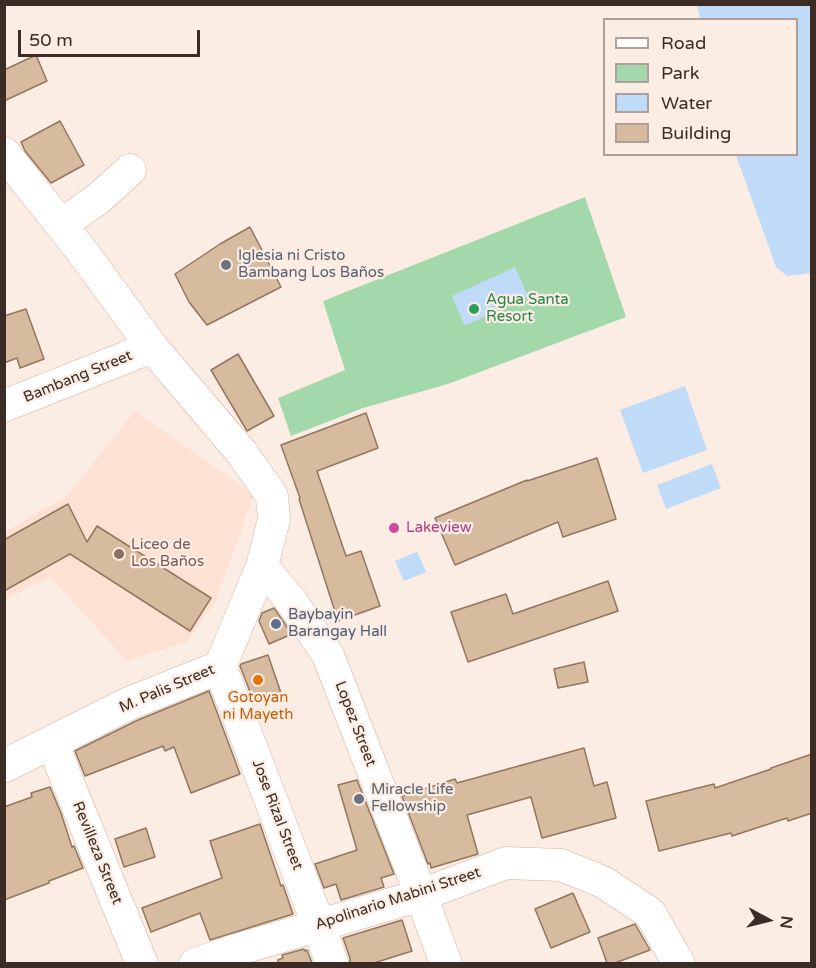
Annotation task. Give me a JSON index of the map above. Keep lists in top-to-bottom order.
{
  "streets": {
    "main road": ["M. Palis Street", "Jose Rizal Street"],
    "street": [
      "Bambang Street",
      "Lopez Street",
      "Revilleza Street",
      "Apolinario Mabini Street"
    ]
  },
  "crossings": [
    ["Bambang Street", "M. Palis Street"],
    ["M. Palis Street", "Lopez Street"],
    ["M. Palis Street", "Jose Rizal Street"],
    ["M. Palis Street", "Revilleza Street"],
    ["Lopez Street", "Apolinario Mabini Street"],
    ["Jose Rizal Street", "Apolinario Mabini Street"]
  ],
  "places": [
    "Iglesia ni Cristo Bambang Los Baños",
    "Agua Santa Resort",
    "Lakeview",
    "Liceo de Los Baños",
    "Baybayin Barangay Hall",
    "Gotoyan ni Mayeth",
    "Miracle Life Fellowship"
  ],
  "legend": [
    "Road",
    "Park",
    "Water",
    "Building"
  ],
  "scale_bar": "50 m",
  "north": "right"
}
